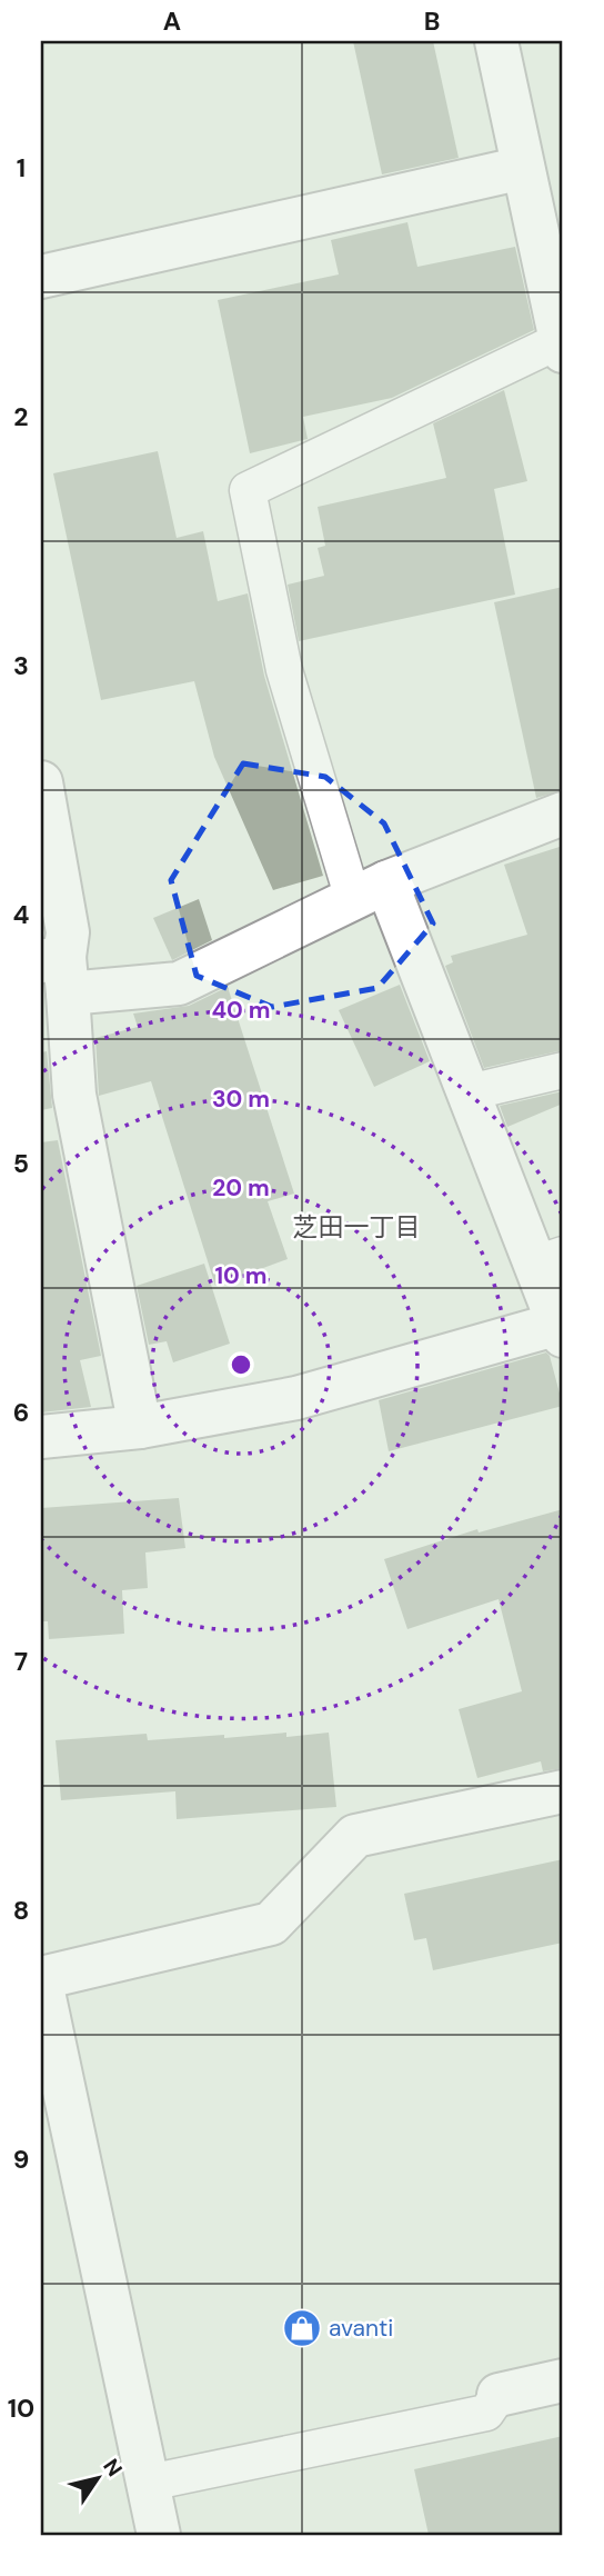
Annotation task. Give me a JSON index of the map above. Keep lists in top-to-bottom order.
{
  "districts": ["芝田一丁目"],
  "places": {
    "shop": ["avanti"]
  },
  "north": "top right",
  "grid": {
    "columns": ["A", "B"],
    "rows": [
      "1",
      "2",
      "3",
      "4",
      "5",
      "6",
      "7",
      "8",
      "9",
      "10"
    ]
  },
  "rings": [
    "40 m",
    "30 m",
    "20 m",
    "10 m"
  ]
}
